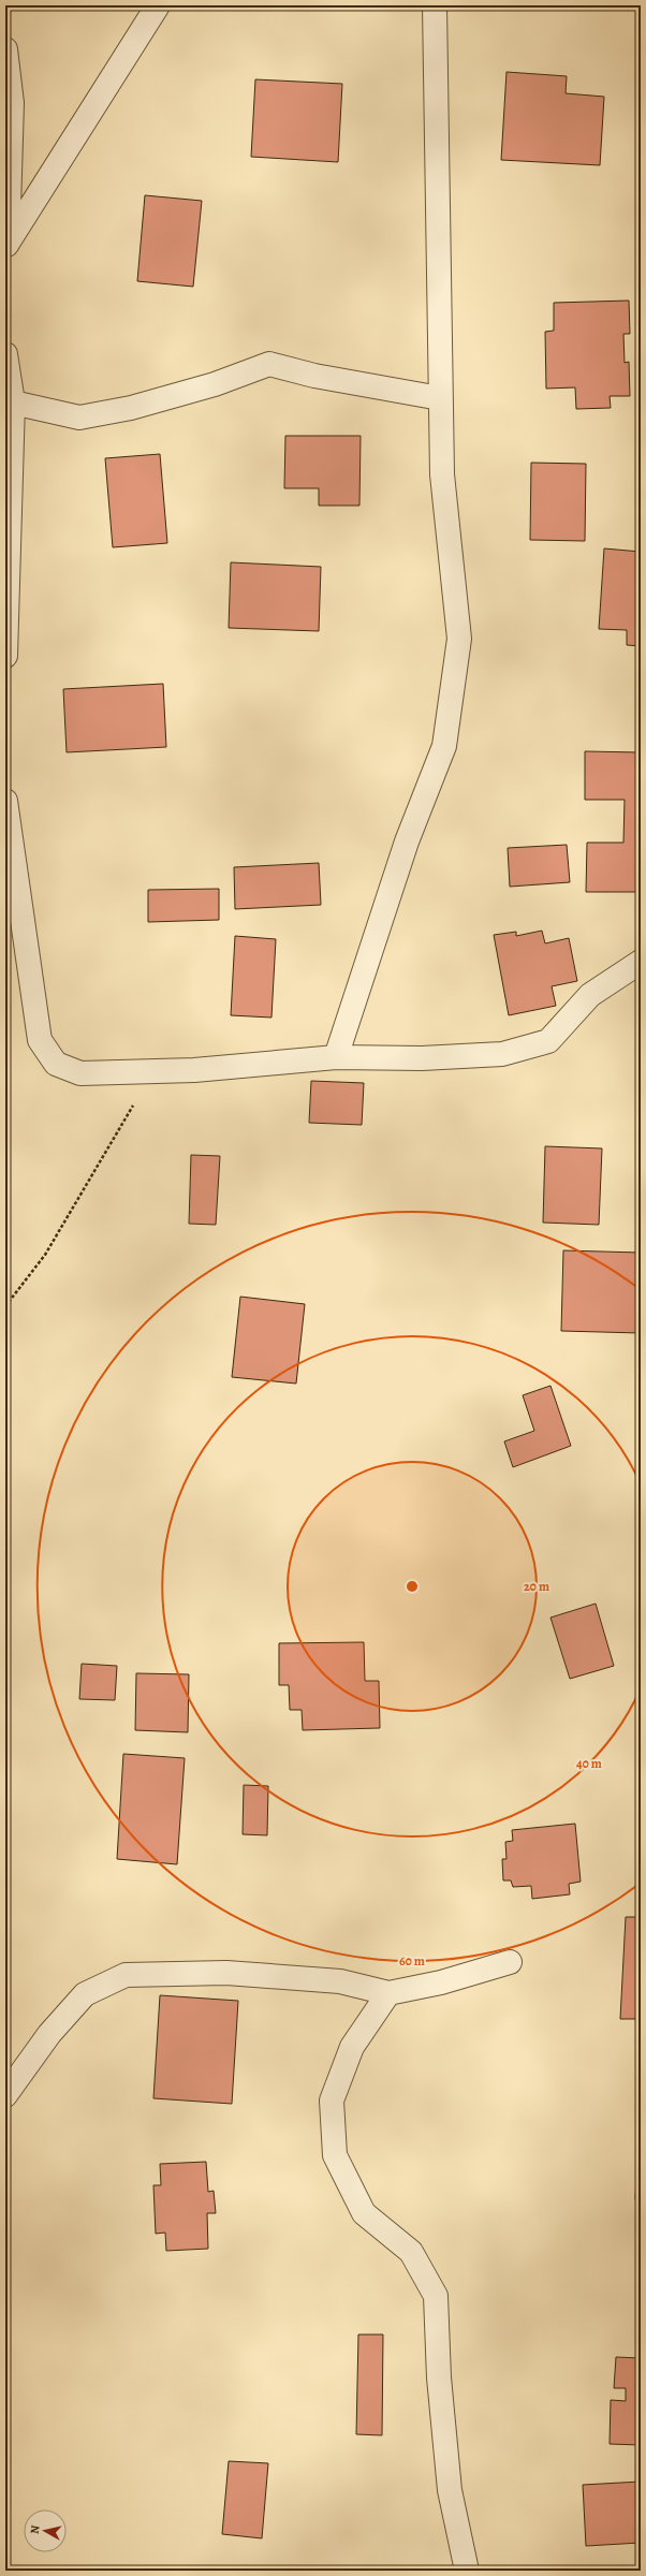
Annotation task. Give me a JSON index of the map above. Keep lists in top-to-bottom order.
{
  "north": "left",
  "rings": ["20 m", "40 m", "60 m"]
}
